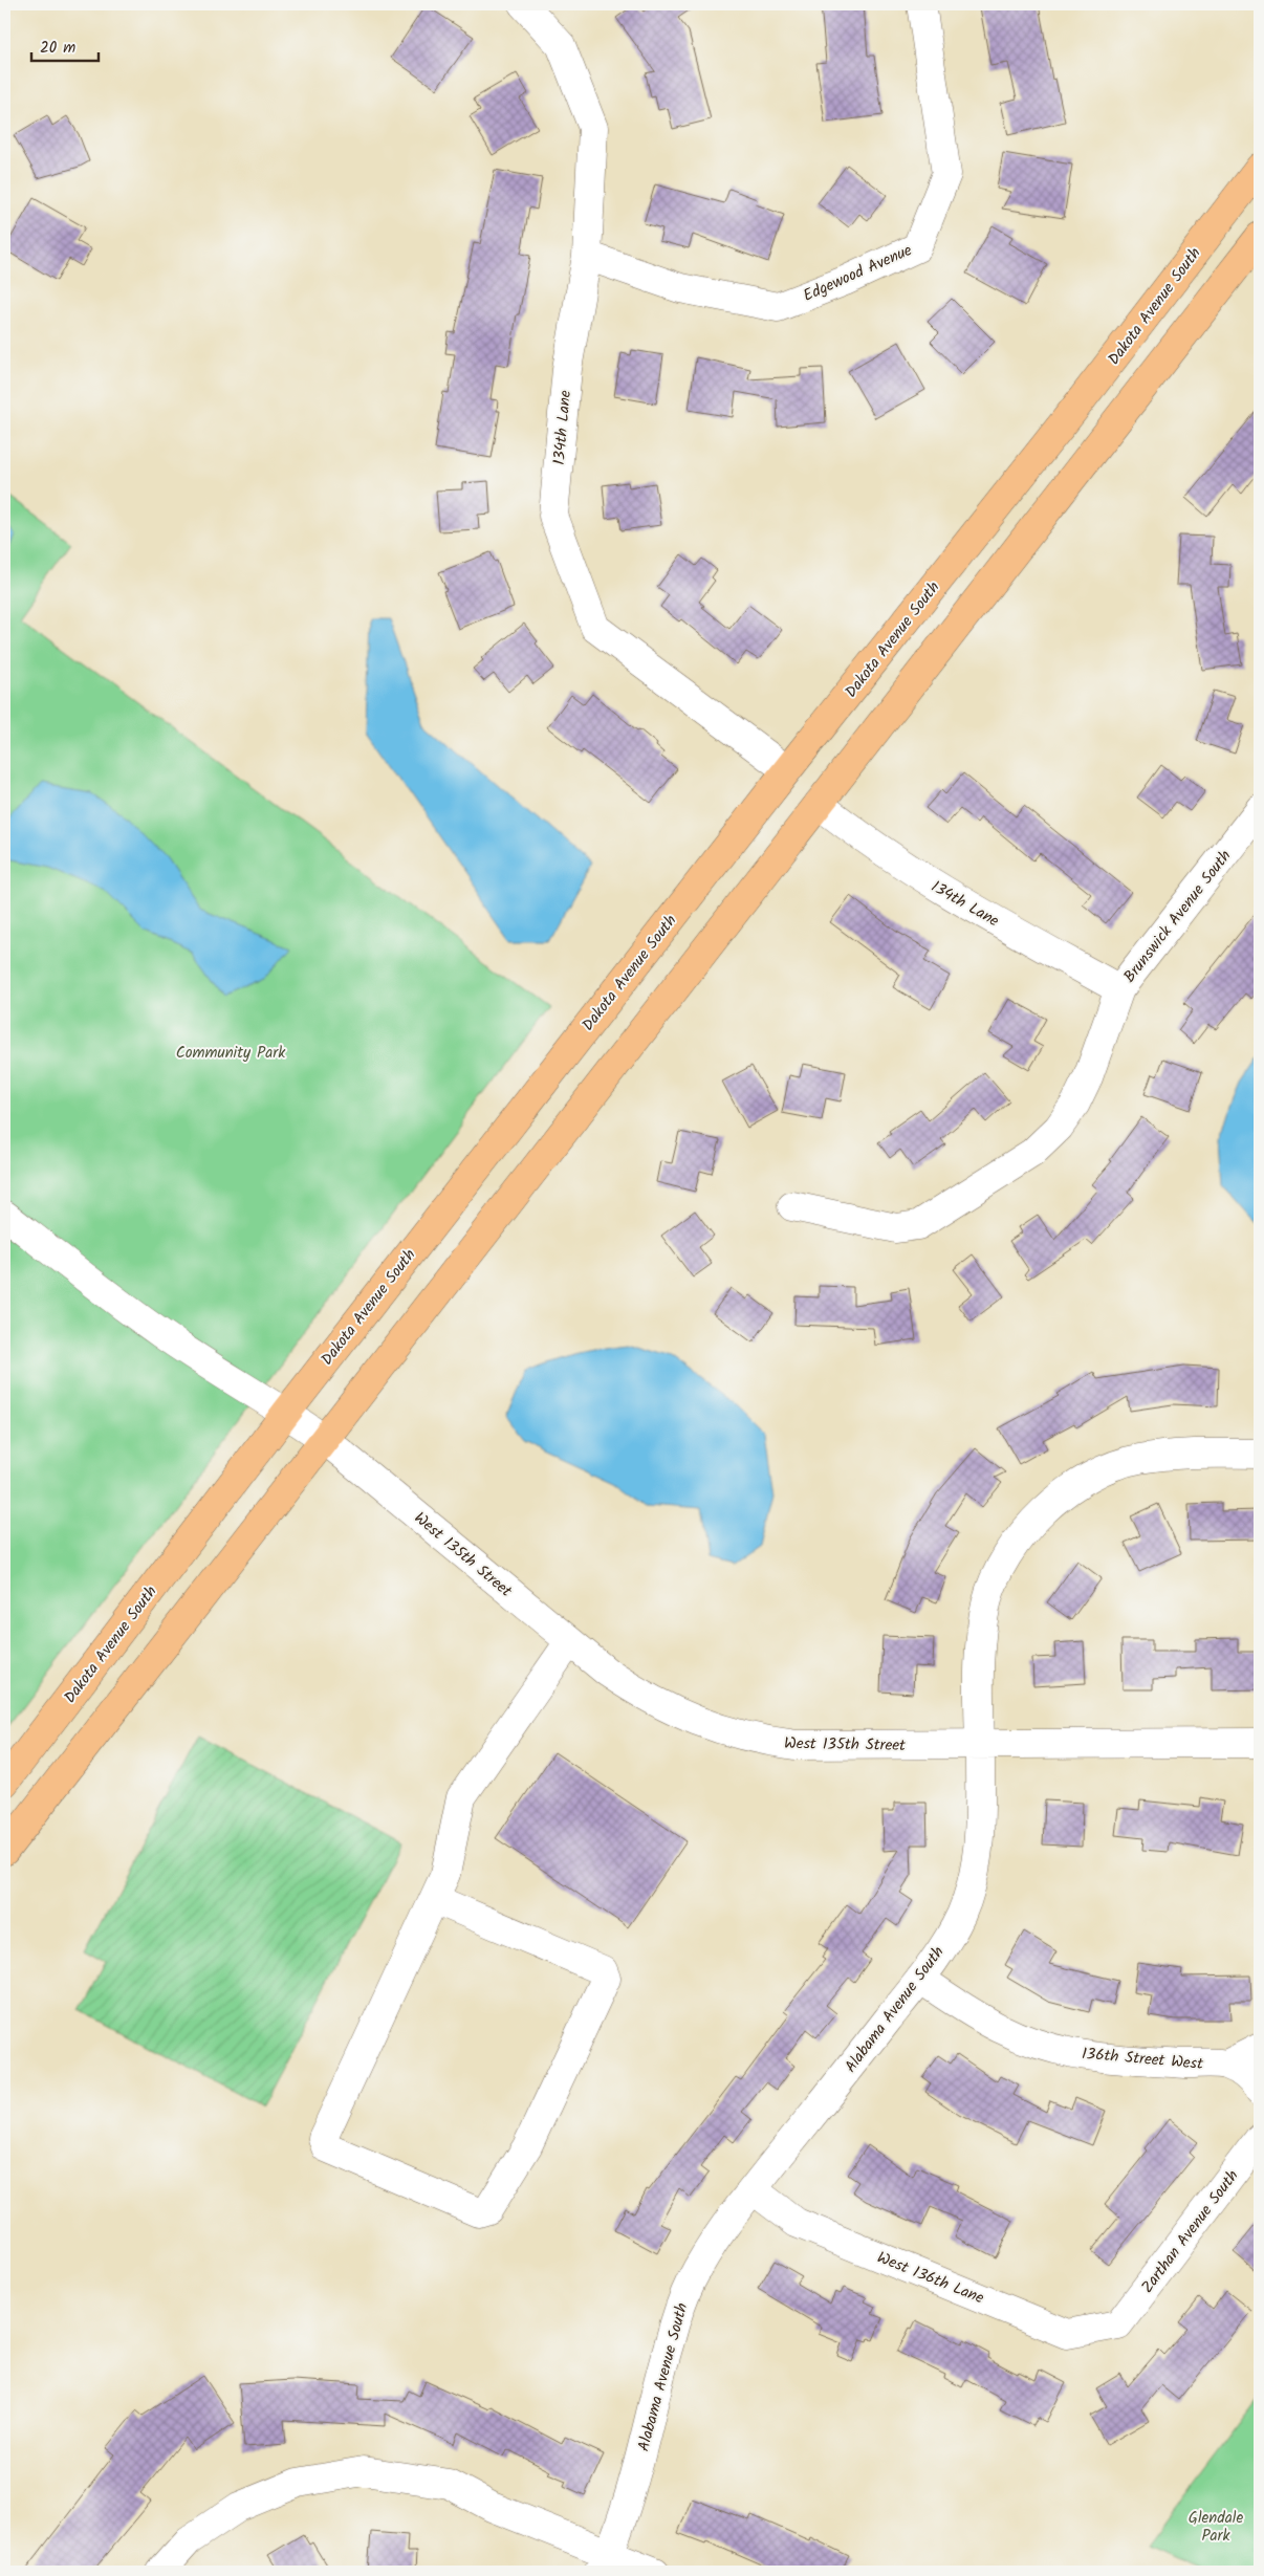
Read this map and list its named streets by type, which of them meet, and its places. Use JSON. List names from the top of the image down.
{
  "streets": {
    "main road": ["Dakota Avenue South"],
    "street": [
      "Edgewood Avenue",
      "134th Lane",
      "Brunswick Avenue South",
      "West 135th Street",
      "Alabama Avenue South",
      "136th Street West",
      "Zarthan Avenue South",
      "West 136th Lane"
    ]
  },
  "crossings": [
    ["Edgewood Avenue", "134th Lane"],
    ["Dakota Avenue South", "134th Lane"],
    ["Dakota Avenue South", "West 135th Street"],
    ["134th Lane", "Brunswick Avenue South"],
    ["West 135th Street", "Alabama Avenue South"],
    ["Alabama Avenue South", "136th Street West"],
    ["Alabama Avenue South", "West 136th Lane"],
    ["Zarthan Avenue South", "West 136th Lane"]
  ],
  "parks": ["Community Park", "Glendale Park"],
  "scale_bar": "20 m"
}
